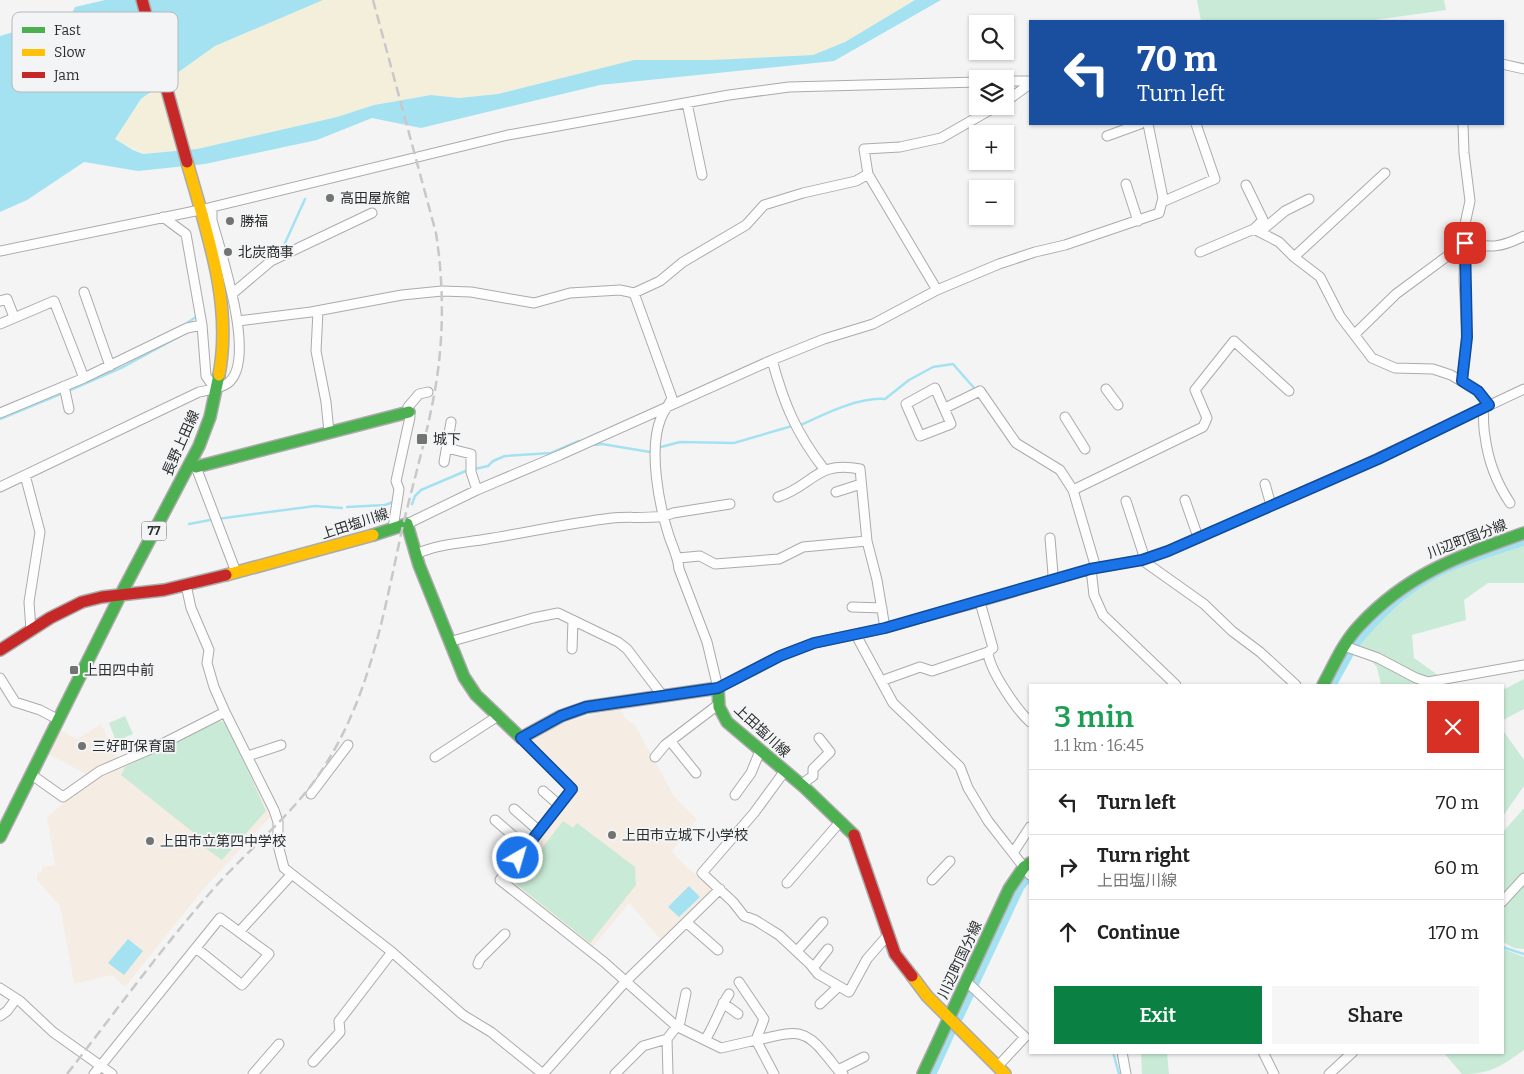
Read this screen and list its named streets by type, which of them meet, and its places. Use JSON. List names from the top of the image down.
{
  "streets": {
    "main road": [
      "長野上田線",
      "上田塩川線",
      "77",
      "川辺町国分線"
    ]
  },
  "crossings": [
    ["長野上田線", "上田塩川線"],
    ["上田塩川線", "川辺町国分線"]
  ],
  "places": {
    "other": [
      "高田屋旅館",
      "勝福",
      "北炭商事",
      "三好町保育園",
      "上田市立城下小学校",
      "上田市立第四中学校"
    ],
    "transit": ["城下", "上田四中前"]
  },
  "legend": ["Fast", "Slow", "Jam"],
  "page": {
    "map_buttons": ["+", "−"],
    "turn": ["70 m", "Turn left"],
    "heading": ["3 min", "1.1 km · 16:45"],
    "list": [
      {
        "name": "Turn left",
        "value": "70 m"
      },
      {
        "name": "Turn right",
        "note": "上田塩川線",
        "value": "60 m"
      },
      {
        "name": "Continue",
        "value": "170 m"
      }
    ],
    "buttons": ["Exit", "Share"]
  }
}
